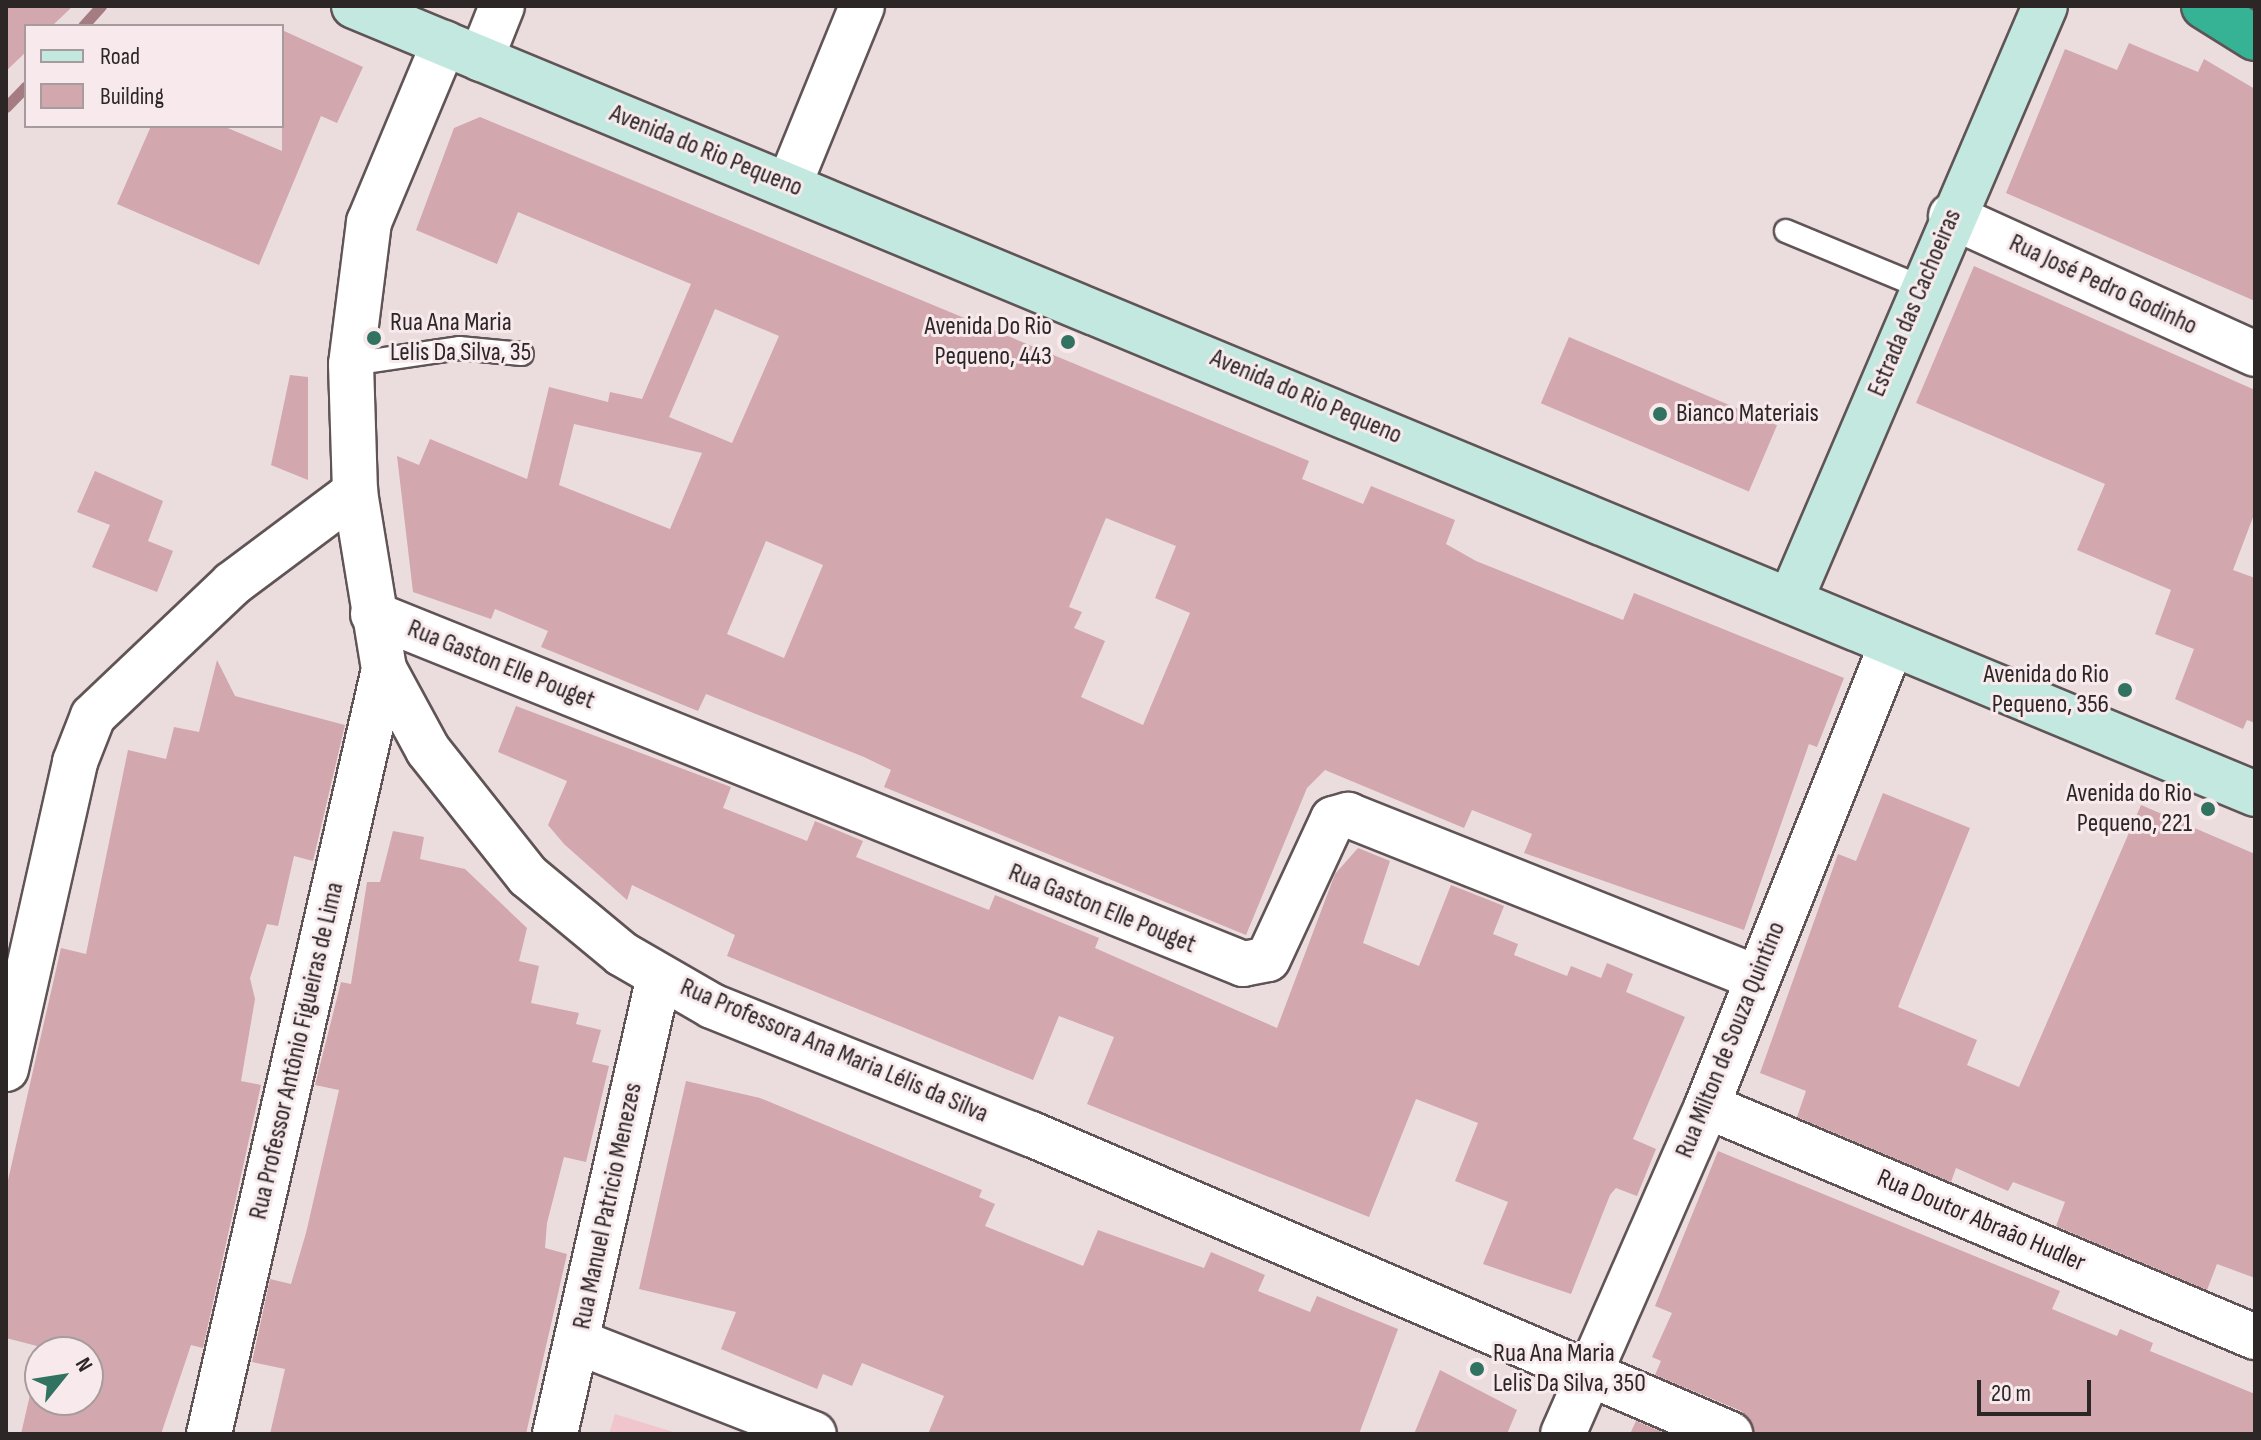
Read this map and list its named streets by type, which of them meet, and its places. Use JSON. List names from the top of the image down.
{
  "streets": {
    "main road": ["Avenida do Rio Pequeno", "Estrada das Cachoeiras"],
    "street": [
      "Rua José Pedro Godinho",
      "Rua Gaston Elle Pouget",
      "Rua Milton de Souza Quintino",
      "Rua Professor Antônio Figueiras de Lima",
      "Rua Professora Ana Maria Lélis da Silva",
      "Rua Manuel Patricio Menezes",
      "Rua Doutor Abraão Hudler"
    ]
  },
  "crossings": [
    ["Avenida do Rio Pequeno", "Estrada das Cachoeiras"],
    ["Avenida do Rio Pequeno", "Rua Milton de Souza Quintino"],
    ["Avenida do Rio Pequeno", "Rua Professora Ana Maria Lélis da Silva"],
    ["Rua José Pedro Godinho", "Estrada das Cachoeiras"],
    ["Rua Gaston Elle Pouget", "Rua Milton de Souza Quintino"],
    ["Rua Gaston Elle Pouget", "Rua Professora Ana Maria Lélis da Silva"],
    ["Rua Milton de Souza Quintino", "Rua Professora Ana Maria Lélis da Silva"],
    ["Rua Milton de Souza Quintino", "Rua Doutor Abraão Hudler"],
    ["Rua Professor Antônio Figueiras de Lima", "Rua Professora Ana Maria Lélis da Silva"],
    ["Rua Professora Ana Maria Lélis da Silva", "Rua Manuel Patricio Menezes"]
  ],
  "places": [
    "Rua Ana Maria Lelis Da Silva, 35",
    "Avenida Do Rio Pequeno, 443",
    "Bianco Materiais",
    "Avenida do Rio Pequeno, 356",
    "Avenida do Rio Pequeno, 221",
    "Rua Ana Maria Lelis Da Silva, 350"
  ],
  "legend": ["Road", "Building"],
  "scale_bar": "20 m",
  "north": "top right"
}
